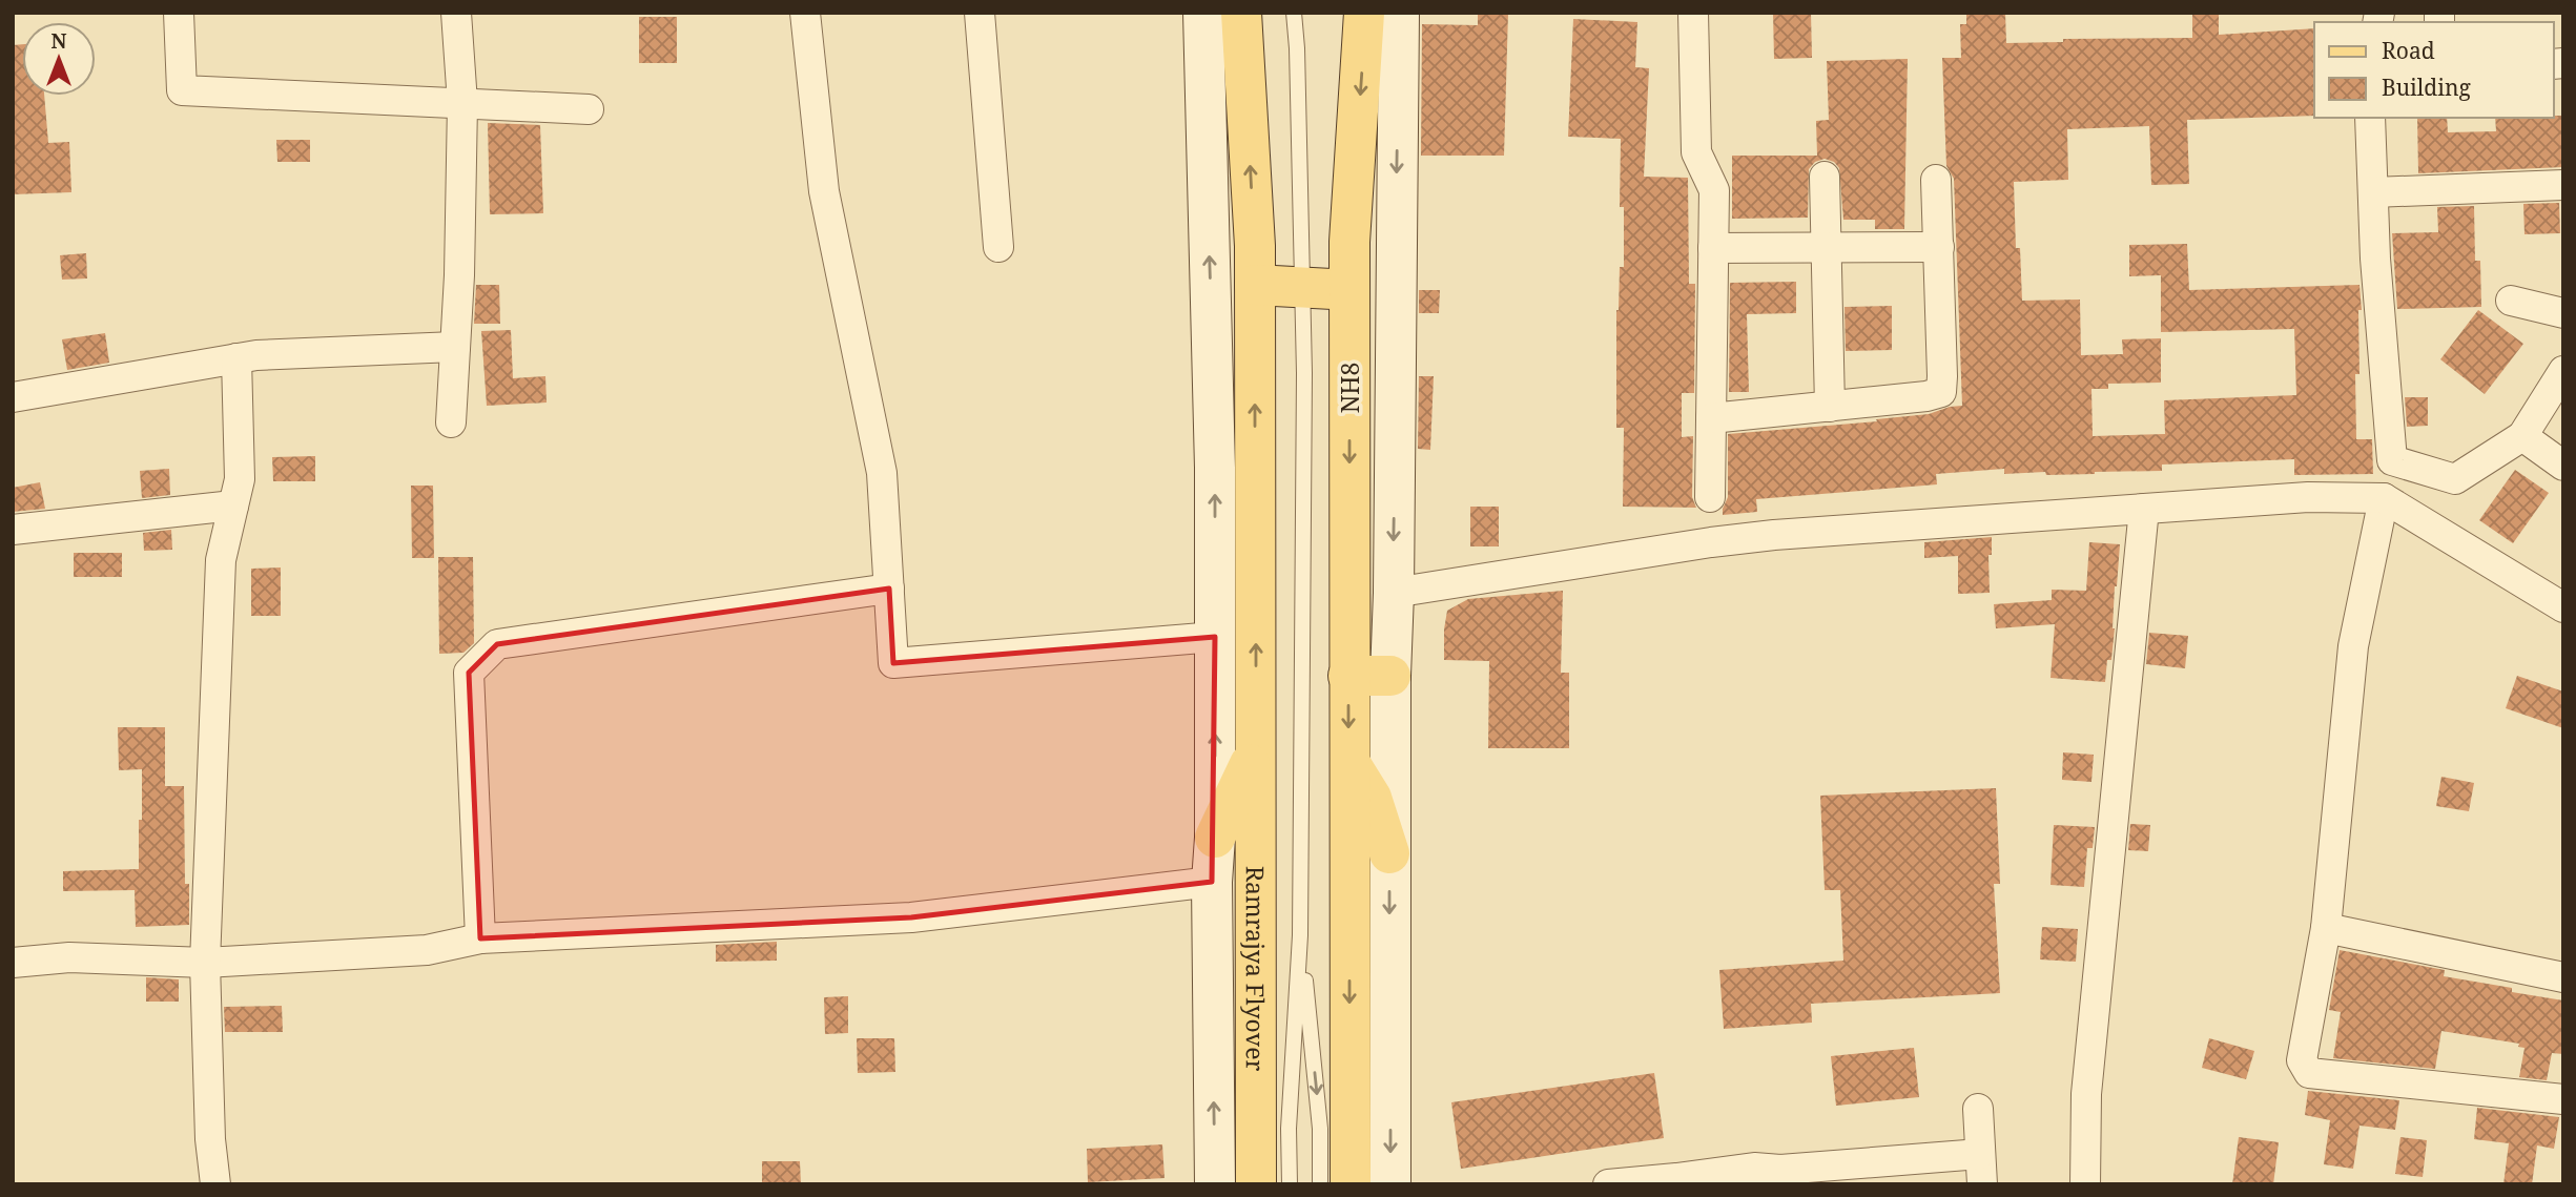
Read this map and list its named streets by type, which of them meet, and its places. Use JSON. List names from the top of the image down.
{
  "streets": {
    "main road": ["NH8", "Ramrajya Flyover"]
  },
  "one_way": ["NH8", "Ramrajya Flyover"],
  "legend": ["Road", "Building"],
  "north": "top"
}
